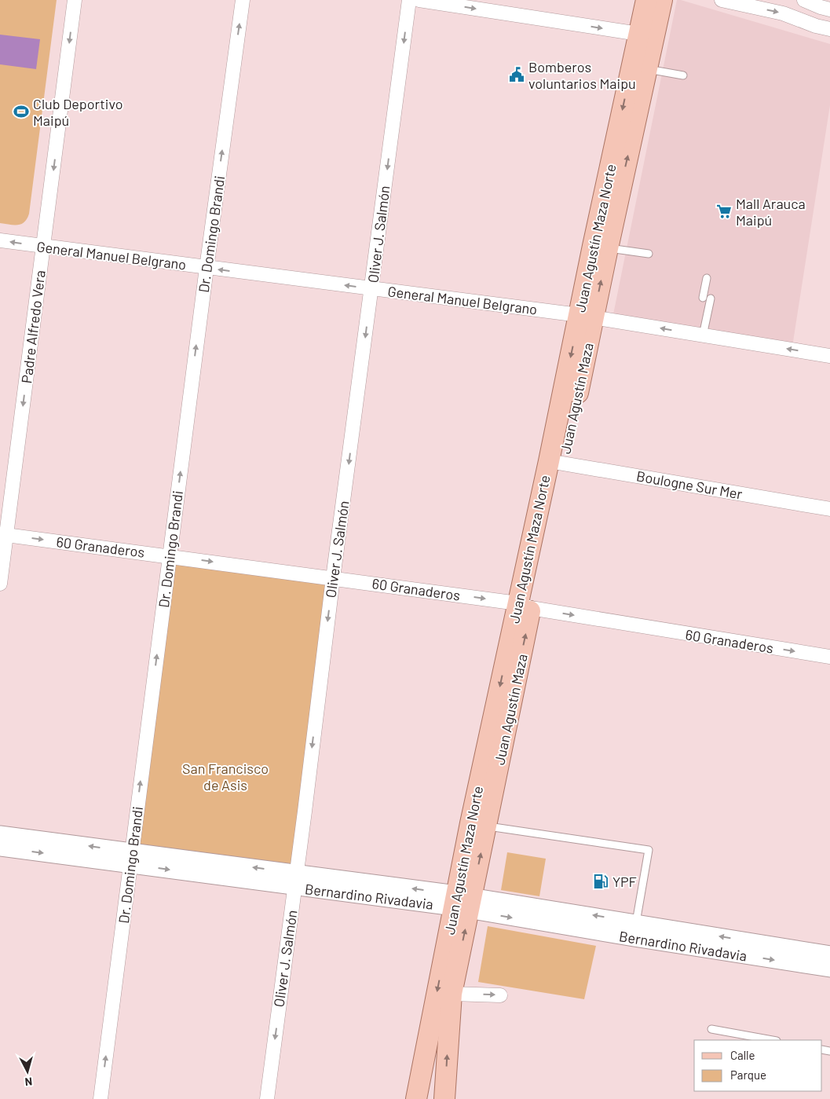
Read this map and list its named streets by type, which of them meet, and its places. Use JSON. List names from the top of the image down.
{
  "streets": {
    "main road": ["Juan Agustín Maza Norte", "Juan Agustín Maza"],
    "street": [
      "Dr. Domingo Brandi",
      "Oliver J. Salmón",
      "General Manuel Belgrano",
      "Padre Alfredo Vera",
      "Boulogne Sur Mer",
      "60 Granaderos",
      "Bernardino Rivadavia"
    ]
  },
  "crossings": [
    ["Dr. Domingo Brandi", "General Manuel Belgrano"],
    ["Dr. Domingo Brandi", "60 Granaderos"],
    ["Dr. Domingo Brandi", "Bernardino Rivadavia"],
    ["Oliver J. Salmón", "General Manuel Belgrano"],
    ["Oliver J. Salmón", "60 Granaderos"],
    ["Oliver J. Salmón", "Bernardino Rivadavia"],
    ["Juan Agustín Maza Norte", "General Manuel Belgrano"],
    ["Juan Agustín Maza Norte", "Juan Agustín Maza"],
    ["Juan Agustín Maza Norte", "Boulogne Sur Mer"],
    ["Juan Agustín Maza Norte", "60 Granaderos"],
    ["Juan Agustín Maza Norte", "Bernardino Rivadavia"],
    ["General Manuel Belgrano", "Padre Alfredo Vera"],
    ["Padre Alfredo Vera", "60 Granaderos"],
    ["Juan Agustín Maza", "60 Granaderos"],
    ["Juan Agustín Maza", "Bernardino Rivadavia"]
  ],
  "one_way": [
    "Dr. Domingo Brandi",
    "Oliver J. Salmón",
    "General Manuel Belgrano",
    "Padre Alfredo Vera",
    "Juan Agustín Maza",
    "60 Granaderos"
  ],
  "parks": ["San Francisco de Asis"],
  "places": {
    "public building": ["Bomberos voluntarios Maipu"],
    "sports": ["Club Deportivo Maipú"],
    "supermarket": ["Mall Arauca Maipú"],
    "fuel station": ["YPF"]
  },
  "legend": ["Calle", "Parque"],
  "north": "bottom"
}
